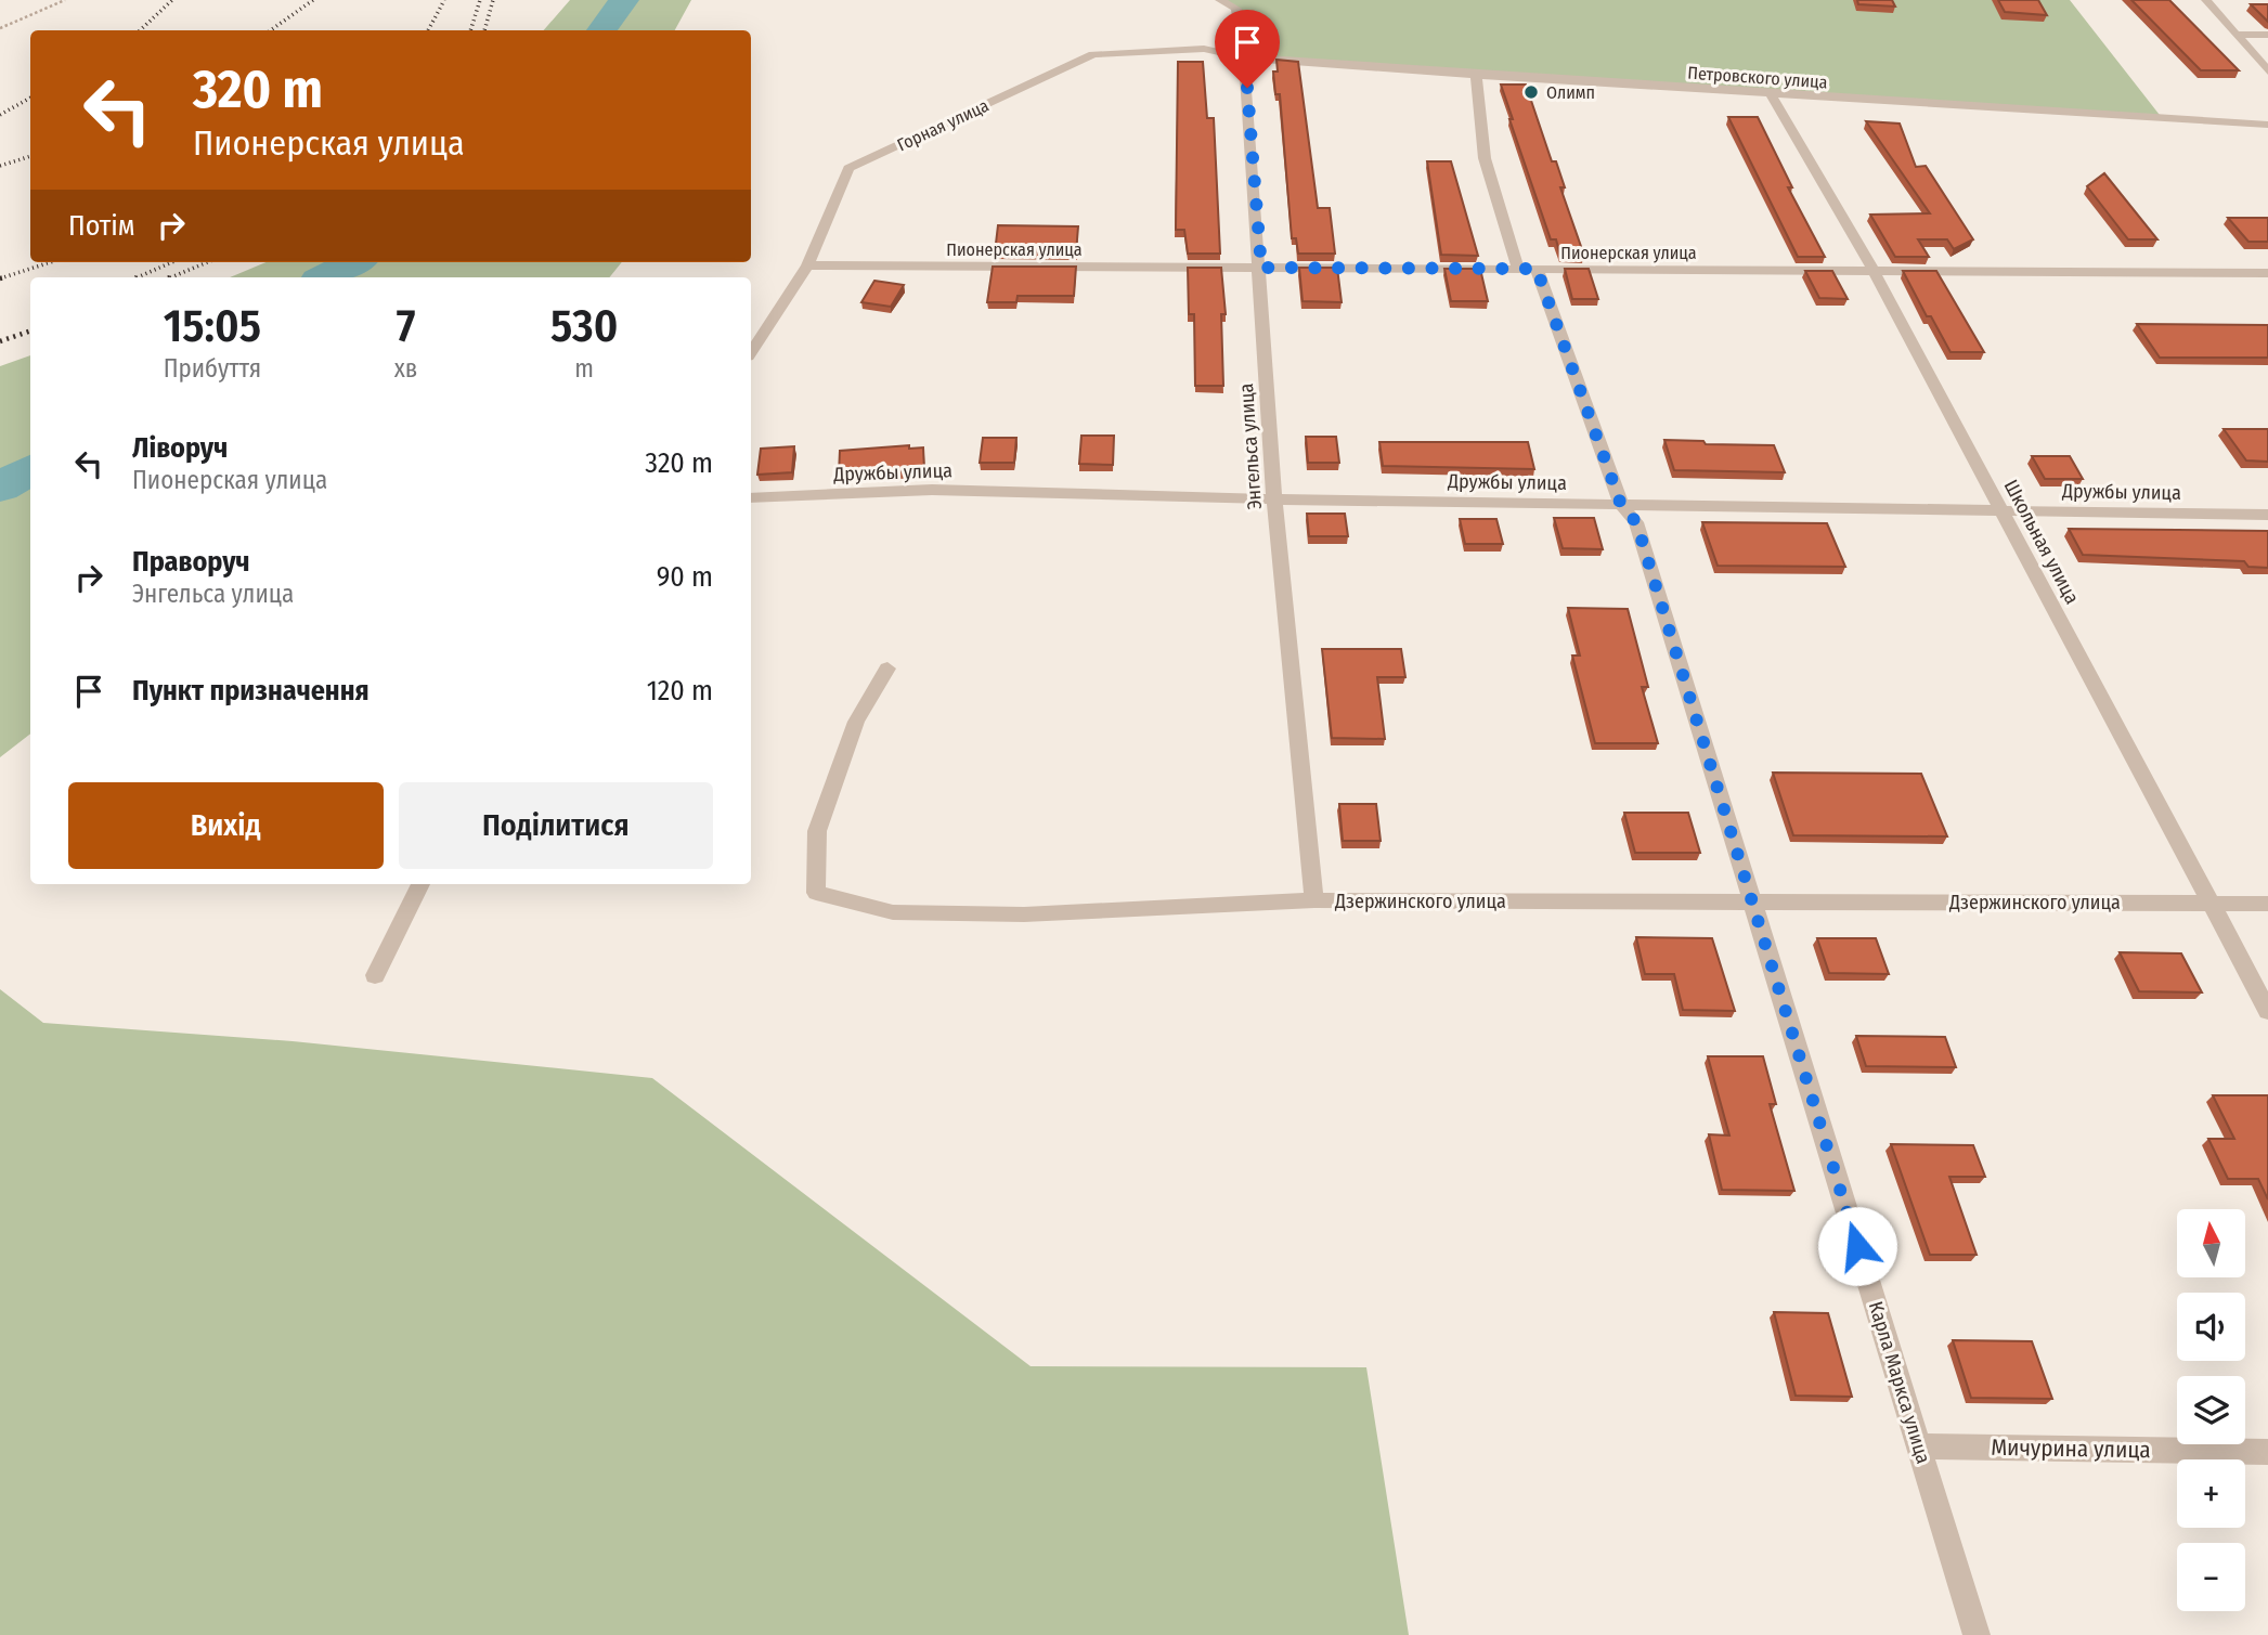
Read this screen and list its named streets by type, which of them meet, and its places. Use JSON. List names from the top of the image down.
{
  "streets": {
    "street": [
      "Петровского улица",
      "Горная улица",
      "Пионерская улица",
      "Энгельса улица",
      "Дружбы улица",
      "Школьная улица",
      "Дзержинского улица",
      "Карла Маркса улица",
      "Мичурина улица"
    ]
  },
  "crossings": [
    ["Петровского улица", "Горная улица"],
    ["Петровского улица", "Энгельса улица"],
    ["Петровского улица", "Школьная улица"],
    ["Петровского улица", "Карла Маркса улица"],
    ["Горная улица", "Пионерская улица"],
    ["Горная улица", "Энгельса улица"],
    ["Пионерская улица", "Энгельса улица"],
    ["Пионерская улица", "Школьная улица"],
    ["Пионерская улица", "Карла Маркса улица"],
    ["Энгельса улица", "Дружбы улица"],
    ["Энгельса улица", "Дзержинского улица"],
    ["Дружбы улица", "Школьная улица"],
    ["Дружбы улица", "Карла Маркса улица"],
    ["Школьная улица", "Дзержинского улица"],
    ["Дзержинского улица", "Карла Маркса улица"],
    ["Карла Маркса улица", "Мичурина улица"]
  ],
  "places": ["Олимп"],
  "north": "top",
  "page": {
    "turn": ["320 m", "Пионерская улица"],
    "then": "Потім",
    "eta": [
      "15:05",
      "Прибуття",
      "7",
      "хв",
      "530",
      "m"
    ],
    "list": [
      {
        "name": "Ліворуч",
        "note": "Пионерская улица",
        "value": "320 m"
      },
      {
        "name": "Праворуч",
        "note": "Энгельса улица",
        "value": "90 m"
      },
      {
        "name": "Пункт призначення",
        "value": "120 m"
      }
    ],
    "buttons": ["Вихід", "Поділитися"],
    "map_buttons": ["+", "−"]
  }
}
